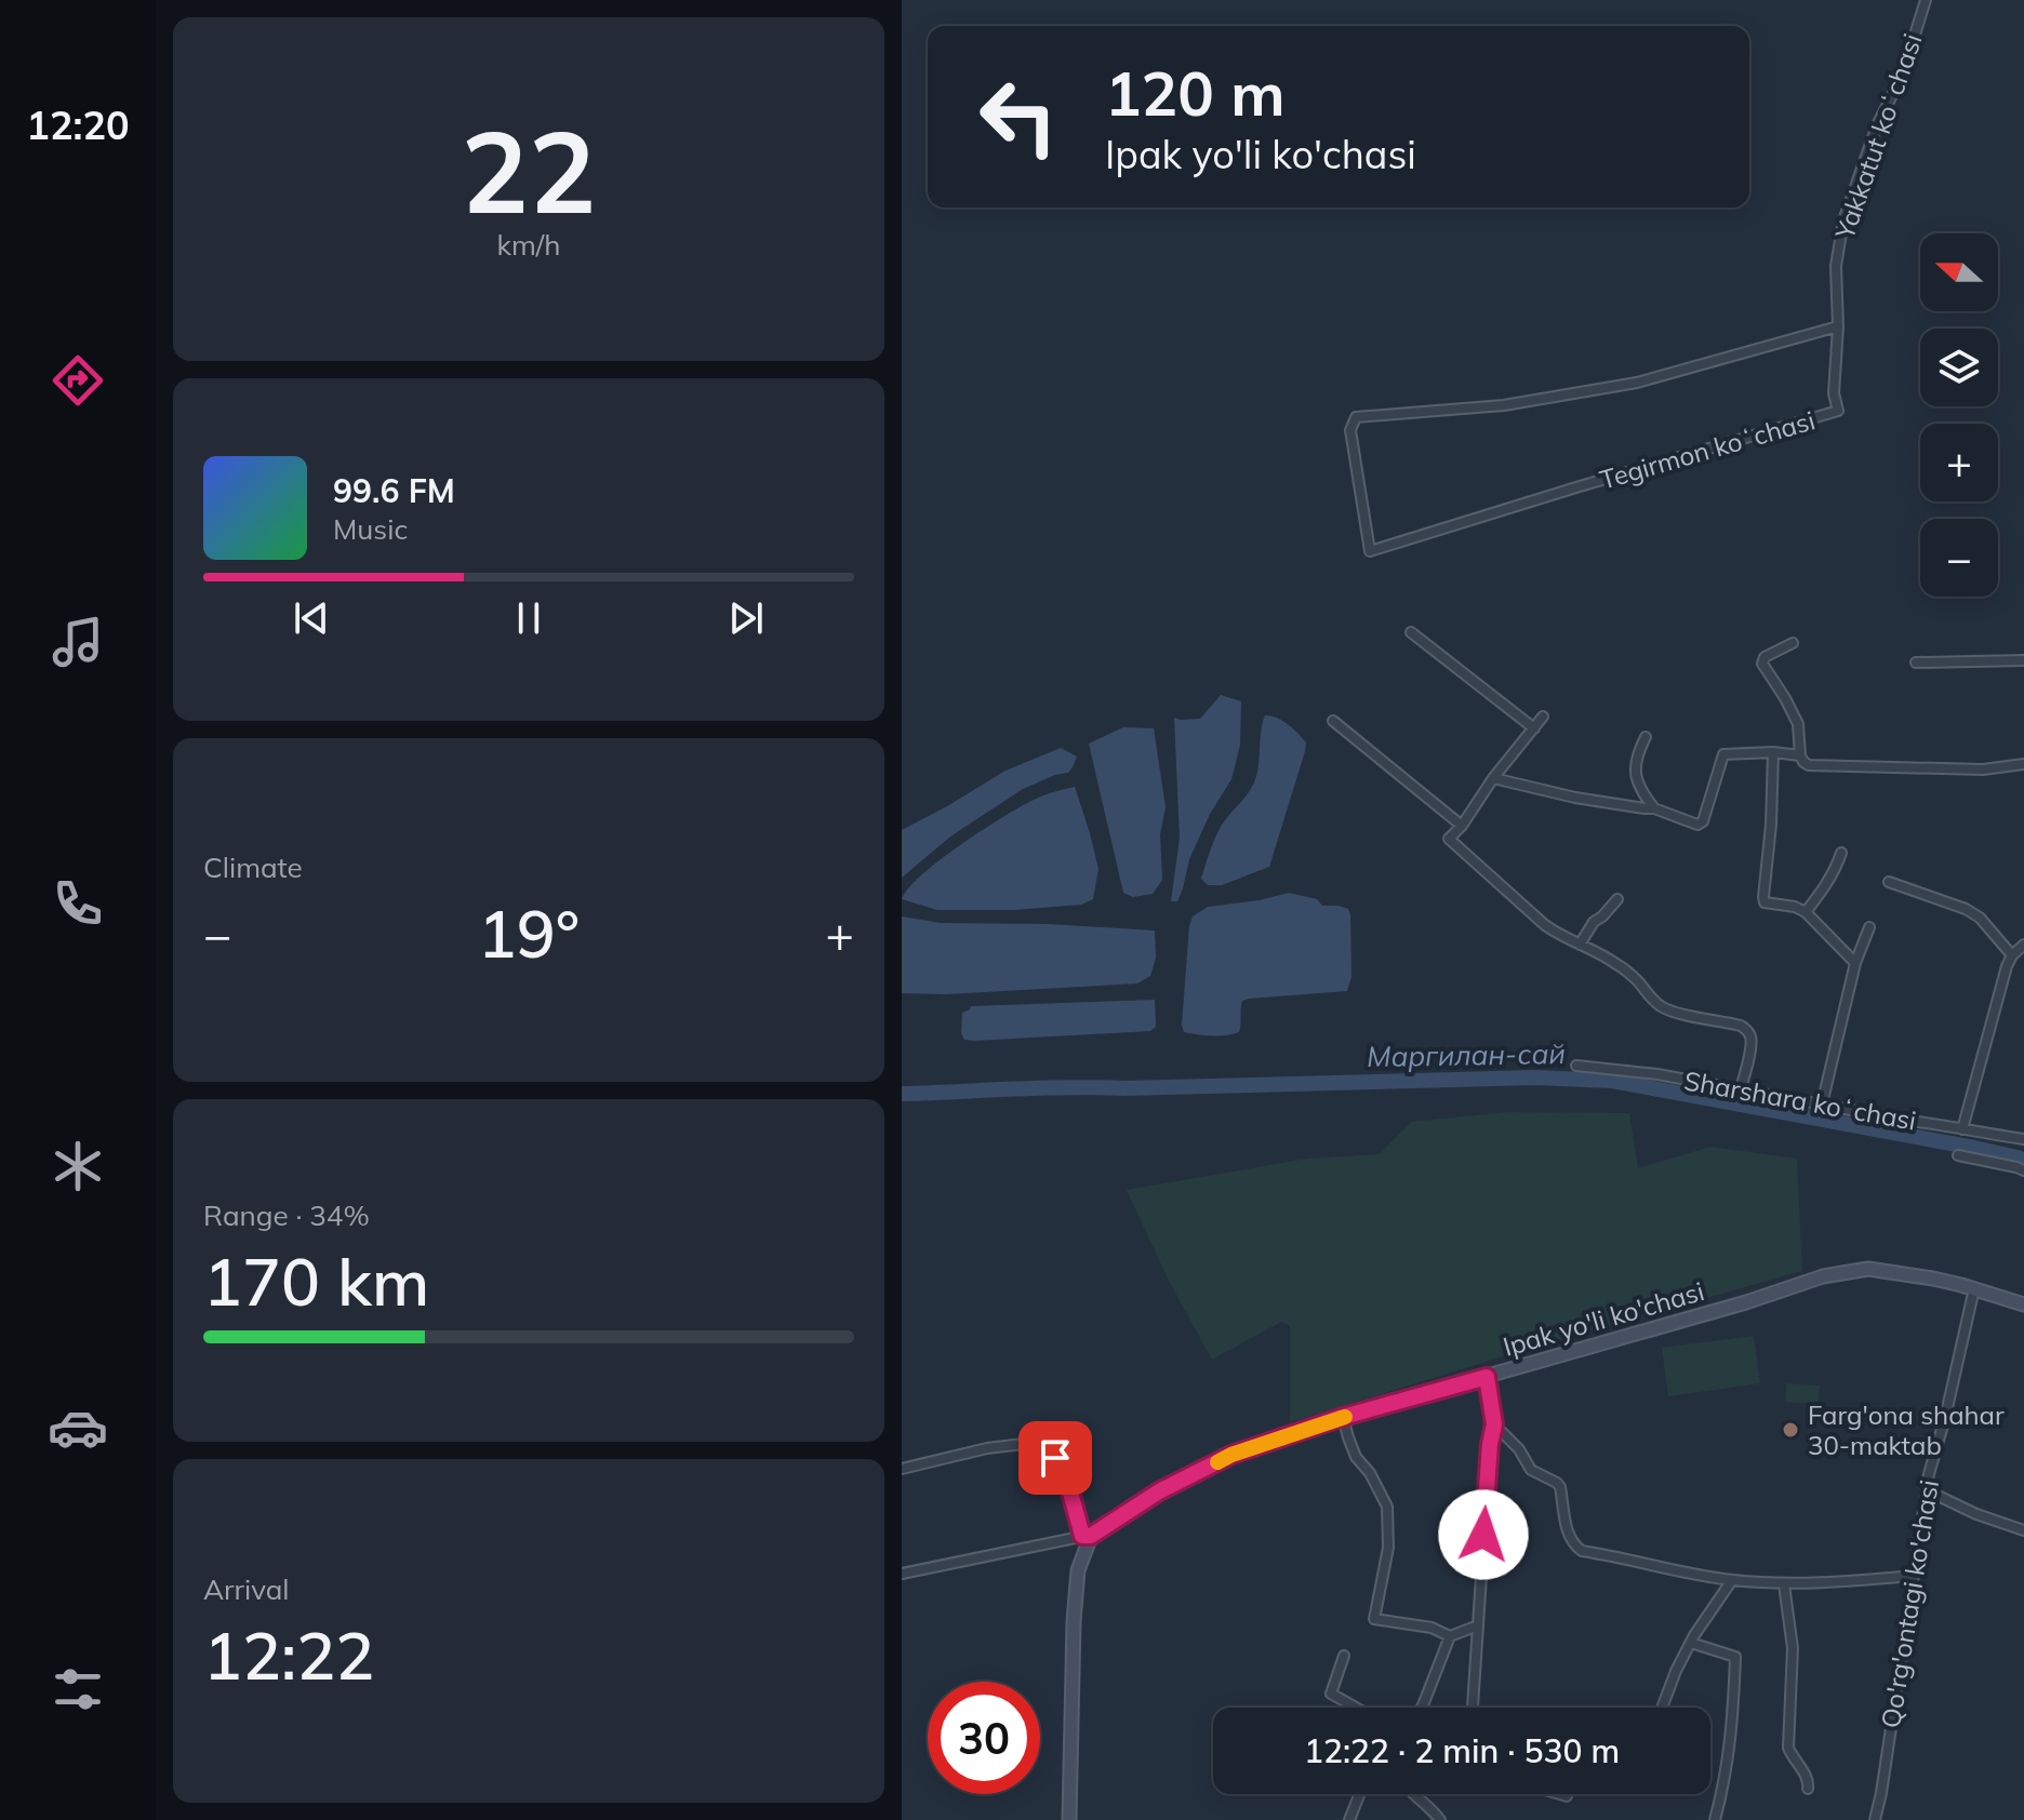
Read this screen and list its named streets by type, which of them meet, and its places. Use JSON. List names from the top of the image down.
{
  "streets": {
    "main road": ["Ipak yo'li ko'chasi"],
    "street": [
      "Yakkatut koʻchasi",
      "Tegirmon koʻchasi",
      "Sharshara koʻchasi",
      "Qo'rg'ontagi ko'chasi"
    ]
  },
  "crossings": [
    ["Yakkatut koʻchasi", "Tegirmon koʻchasi"],
    ["Ipak yo'li ko'chasi", "Qo'rg'ontagi ko'chasi"]
  ],
  "water": ["Маргилан-сай"],
  "places": ["Farg'ona shahar 30-maktab"],
  "north": "left",
  "page": {
    "tabs": "12:20",
    "tile": [
      ["22", "km/h"],
      "Climate",
      ["Range · 34%", "170 km"],
      ["Arrival", "12:22"]
    ],
    "turn": ["120 m", "Ipak yo'li ko'chasi"],
    "map_buttons": ["+", "−"],
    "song": ["99.6 FM", "Music"],
    "heat": ["−", "19°", "+"],
    "limit": "30",
    "trip": "12:22 · 2 min · 530 m"
  }
}
